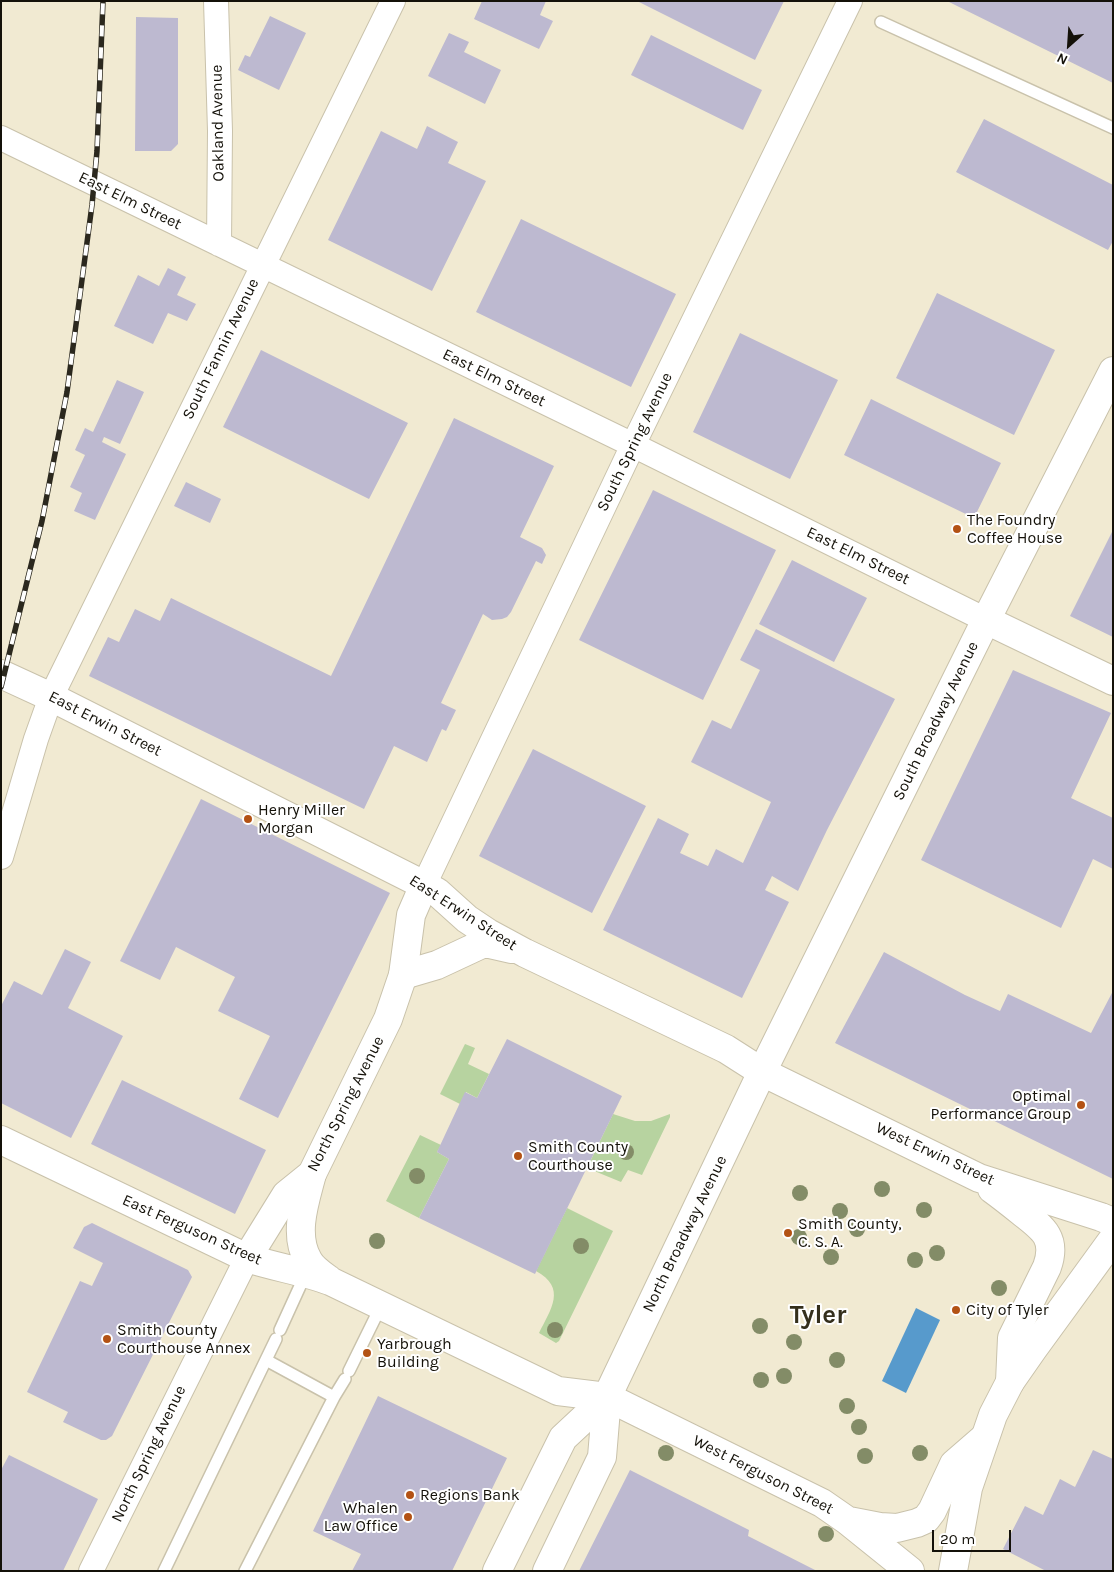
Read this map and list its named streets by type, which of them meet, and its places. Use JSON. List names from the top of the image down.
{
  "streets": {
    "main road": [
      "South Broadway Avenue",
      "East Erwin Street",
      "North Spring Avenue",
      "West Erwin Street",
      "East Ferguson Street",
      "North Broadway Avenue",
      "West Ferguson Street"
    ],
    "street": [
      "Oakland Avenue",
      "East Elm Street",
      "South Fannin Avenue",
      "South Spring Avenue"
    ]
  },
  "crossings": [
    ["Oakland Avenue", "East Elm Street"],
    ["East Elm Street", "South Fannin Avenue"],
    ["East Elm Street", "South Spring Avenue"],
    ["East Elm Street", "South Broadway Avenue"],
    ["South Fannin Avenue", "East Erwin Street"],
    ["South Spring Avenue", "East Erwin Street"],
    ["South Spring Avenue", "North Spring Avenue"],
    ["South Broadway Avenue", "East Erwin Street"],
    ["South Broadway Avenue", "West Erwin Street"],
    ["South Broadway Avenue", "North Broadway Avenue"],
    ["East Erwin Street", "North Spring Avenue"],
    ["East Erwin Street", "West Erwin Street"],
    ["East Erwin Street", "North Broadway Avenue"],
    ["North Spring Avenue", "East Ferguson Street"],
    ["West Erwin Street", "North Broadway Avenue"],
    ["East Ferguson Street", "North Broadway Avenue"],
    ["East Ferguson Street", "West Ferguson Street"],
    ["North Broadway Avenue", "West Ferguson Street"]
  ],
  "districts": ["Tyler"],
  "places": [
    "The Foundry Coffee House",
    "Henry Miller Morgan",
    "Optimal Performance Group",
    "Smith County Courthouse",
    "Smith County, C. S. A.",
    "City of Tyler",
    "Smith County Courthouse Annex",
    "Yarbrough Building",
    "Regions Bank",
    "Whalen Law Office"
  ],
  "scale_bar": "20 m",
  "north": "bottom left"
}
